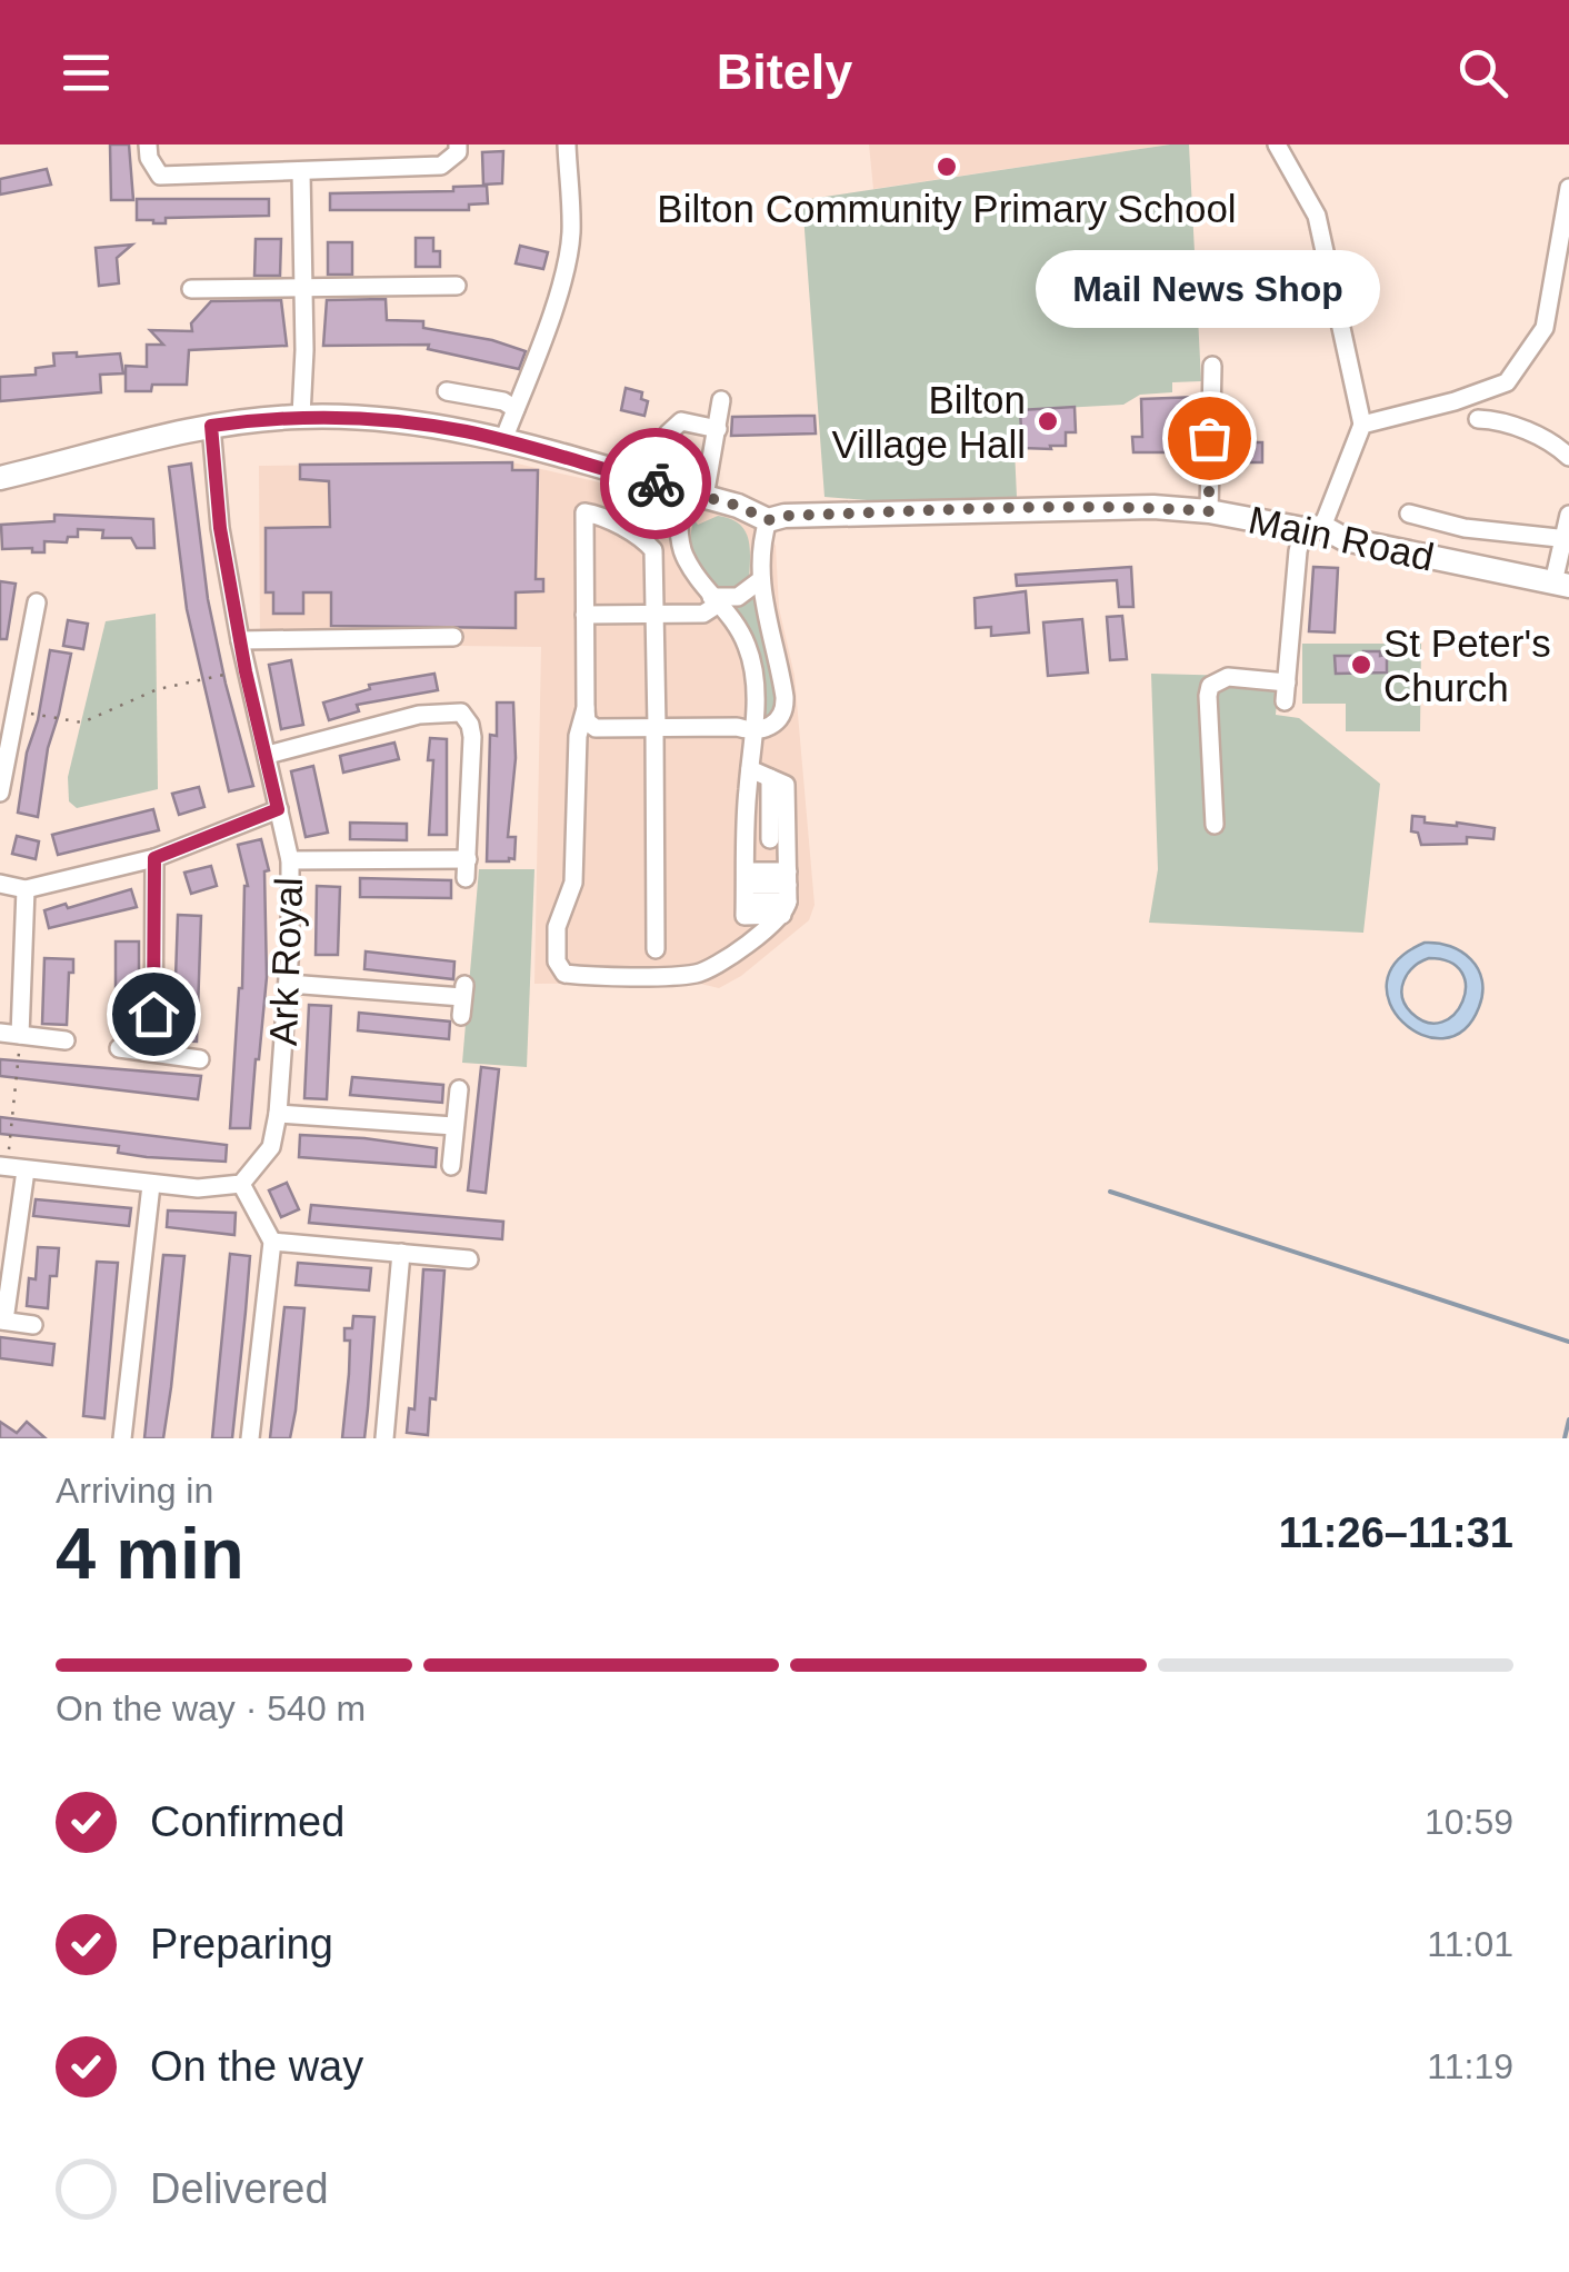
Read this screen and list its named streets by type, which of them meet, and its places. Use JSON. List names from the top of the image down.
{
  "streets": {
    "main road": ["Main Road"],
    "street": ["Ark Royal"]
  },
  "crossings": [
    ["Main Road", "Ark Royal"]
  ],
  "places": [
    "Bilton Community Primary School",
    "Bilton Village Hall",
    "Mail News Shop",
    "St Peter's Church"
  ],
  "page": {
    "header": "Bitely",
    "bubble": "Mail News Shop",
    "heading": ["4 min", "Arriving in", "11:26–11:31"],
    "bar": "On the way · 540 m",
    "list": [
      ["Confirmed", "10:59"],
      ["Preparing", "11:01"],
      ["On the way", "11:19"],
      "Delivered"
    ]
  }
}
